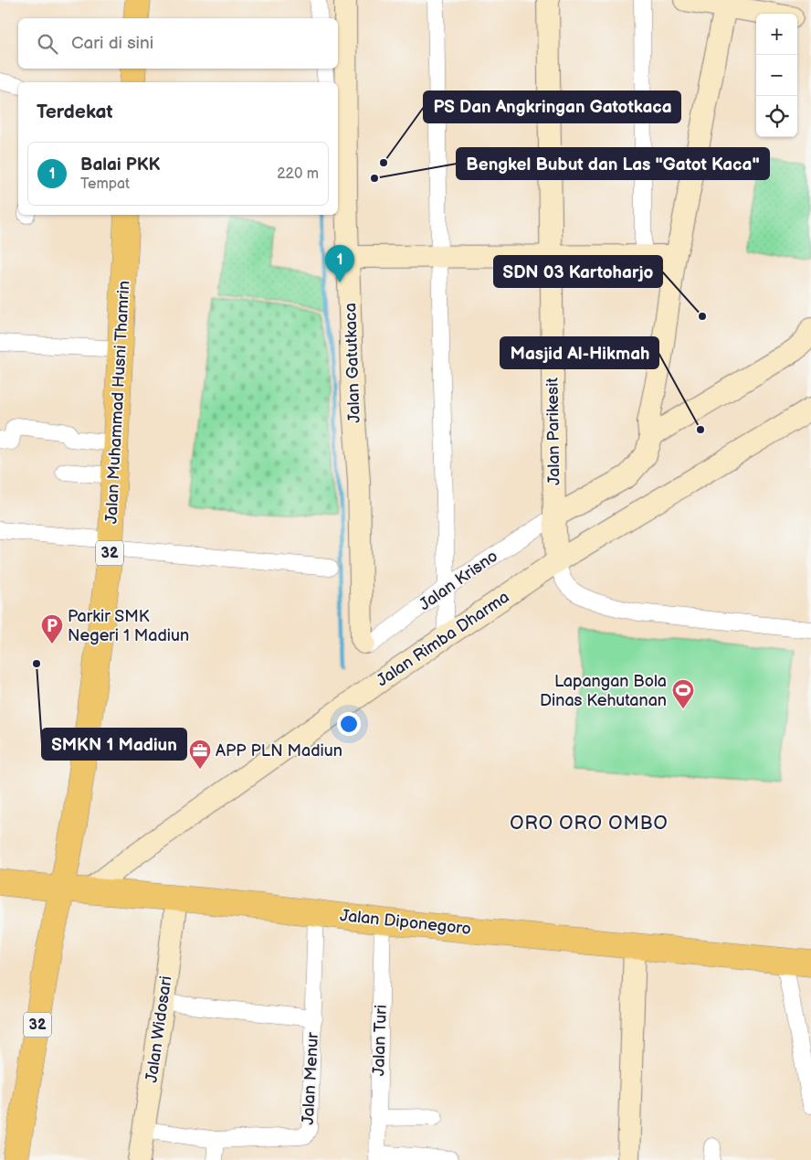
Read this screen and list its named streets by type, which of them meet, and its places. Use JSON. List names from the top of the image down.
{
  "streets": {
    "main road": ["Jalan Muhammad Husni Thamrin", "32", "Jalan Diponegoro"],
    "street": [
      "Jalan Gatutkaca",
      "Jalan Parikesit",
      "Jalan Krisno",
      "Jalan Rimba Dharma",
      "Jalan Widosari",
      "Jalan Turi",
      "Jalan Menur"
    ]
  },
  "crossings": [
    ["Jalan Gatutkaca", "Jalan Krisno"],
    ["Jalan Muhammad Husni Thamrin", "32"],
    ["Jalan Muhammad Husni Thamrin", "Jalan Diponegoro"],
    ["Jalan Parikesit", "Jalan Krisno"],
    ["Jalan Parikesit", "Jalan Rimba Dharma"],
    ["32", "Jalan Diponegoro"],
    ["Jalan Rimba Dharma", "Jalan Diponegoro"],
    ["Jalan Diponegoro", "Jalan Widosari"],
    ["Jalan Diponegoro", "Jalan Turi"],
    ["Jalan Diponegoro", "Jalan Menur"],
    ["Jalan Widosari", "Jalan Menur"]
  ],
  "districts": ["ORO ORO OMBO"],
  "places": {
    "other": [
      "PS Dan Angkringan Gatotkaca",
      "Bengkel Bubut dan Las \"Gatot Kaca\"",
      "SDN 03 Kartoharjo",
      "Masjid Al-Hikmah",
      "SMKN 1 Madiun"
    ],
    "parking": ["Parkir SMK Negeri 1 Madiun"],
    "sports": ["Lapangan Bola Dinas Kehutanan"],
    "office": ["APP PLN Madiun"]
  },
  "page": {
    "map_buttons": ["+", "−"],
    "search": "Cari di sini",
    "heading": "Terdekat",
    "list": [
      {
        "mark": "1",
        "name": "Balai PKK",
        "note": "Tempat",
        "value": "220 m"
      }
    ],
    "pins": "1"
  }
}
